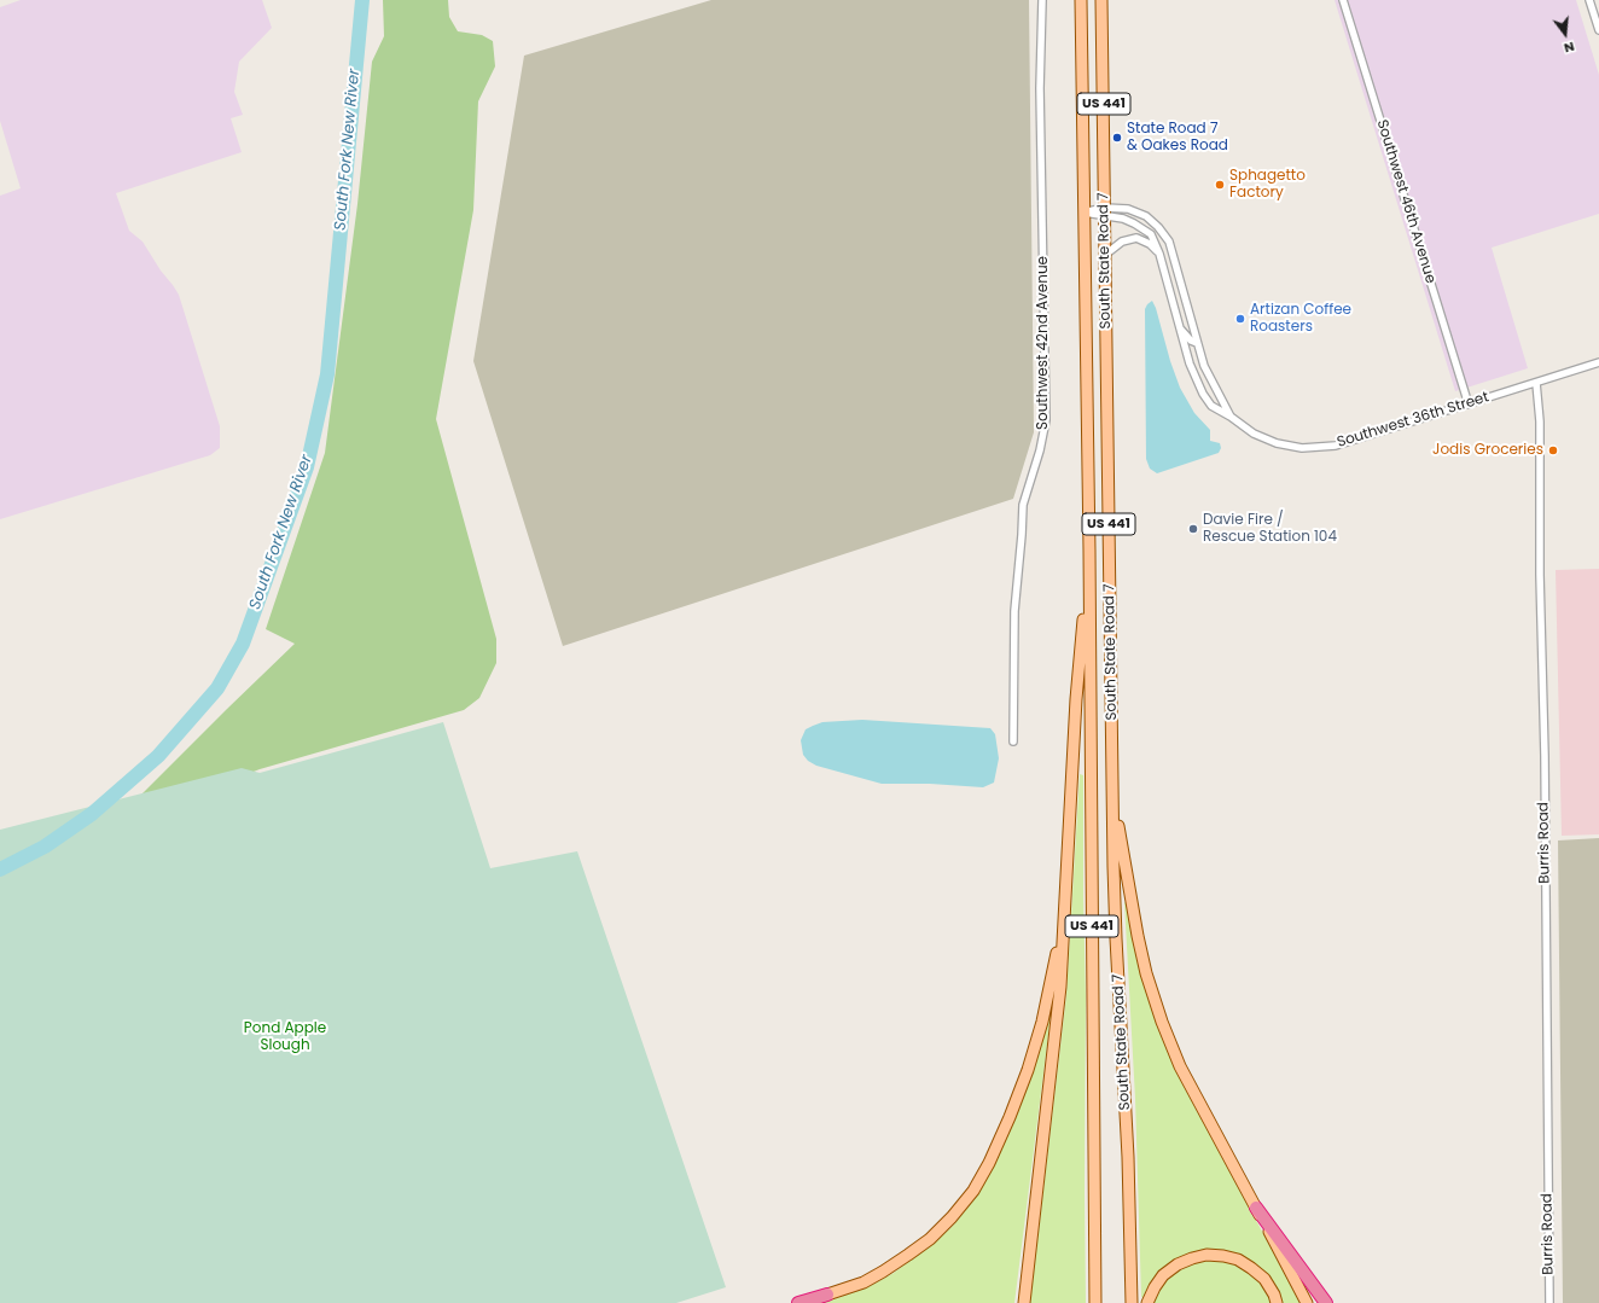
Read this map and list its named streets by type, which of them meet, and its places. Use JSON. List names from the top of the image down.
{
  "streets": {
    "main road": ["US 441", "South State Road 7"],
    "street": [
      "Southwest 46th Avenue",
      "Southwest 42nd Avenue",
      "Southwest 36th Street",
      "Burris Road"
    ]
  },
  "crossings": [
    ["Southwest 46th Avenue", "Southwest 36th Street"],
    ["South State Road 7", "Southwest 36th Street"],
    ["Southwest 36th Street", "Burris Road"]
  ],
  "water": ["South Fork New River"],
  "parks": ["Pond Apple Slough"],
  "places": [
    "State Road 7 & Oakes Road",
    "Sphagetto Factory",
    "Artizan Coffee Roasters",
    "Jodis Groceries",
    "Davie Fire / Rescue Station 104"
  ],
  "north": "bottom"
}
